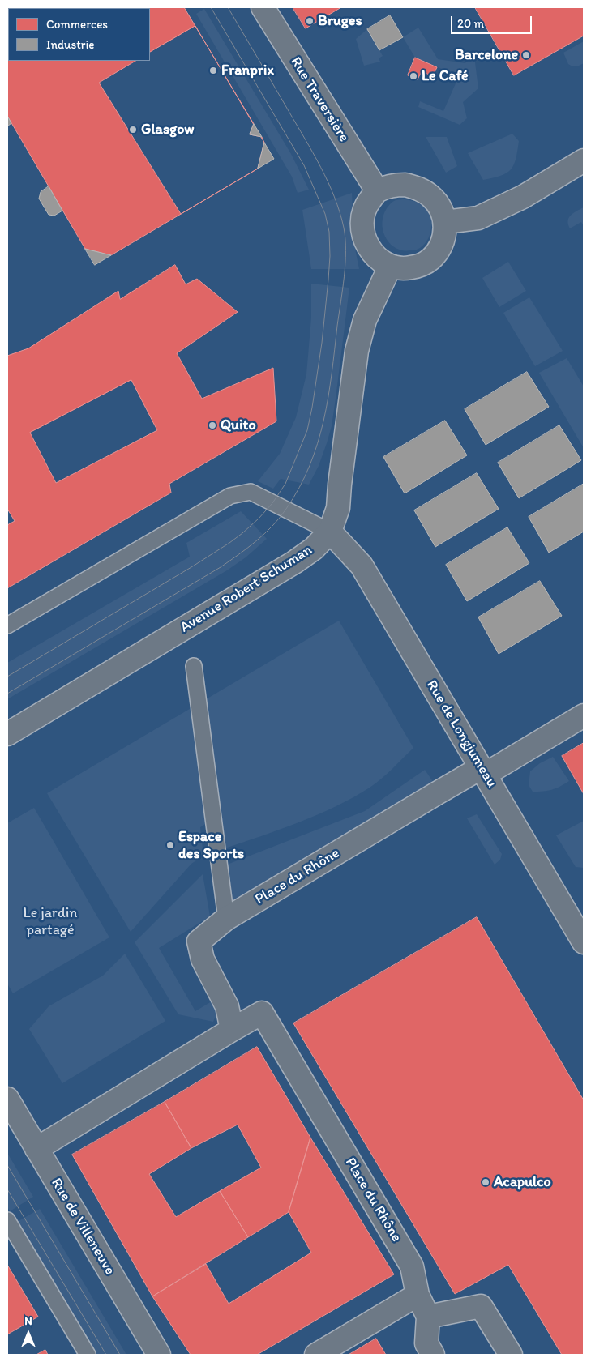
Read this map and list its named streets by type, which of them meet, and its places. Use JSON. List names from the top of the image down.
{
  "streets": {
    "street": [
      "Rue Traversière",
      "Avenue Robert Schuman",
      "Rue de Longjumeau",
      "Place du Rhône",
      "Rue de Villeneuve"
    ]
  },
  "crossings": [
    ["Rue Traversière", "Avenue Robert Schuman"],
    ["Avenue Robert Schuman", "Rue de Longjumeau"],
    ["Rue de Longjumeau", "Place du Rhône"],
    ["Place du Rhône", "Rue de Villeneuve"]
  ],
  "parks": ["Le jardin partagé"],
  "places": [
    "Bruges",
    "Barcelone",
    "Franprix",
    "Le Café",
    "Glasgow",
    "Quito",
    "Espace des Sports",
    "Acapulco"
  ],
  "legend": ["Commerces", "Industrie"],
  "scale_bar": "20 m",
  "north": "top"
}
